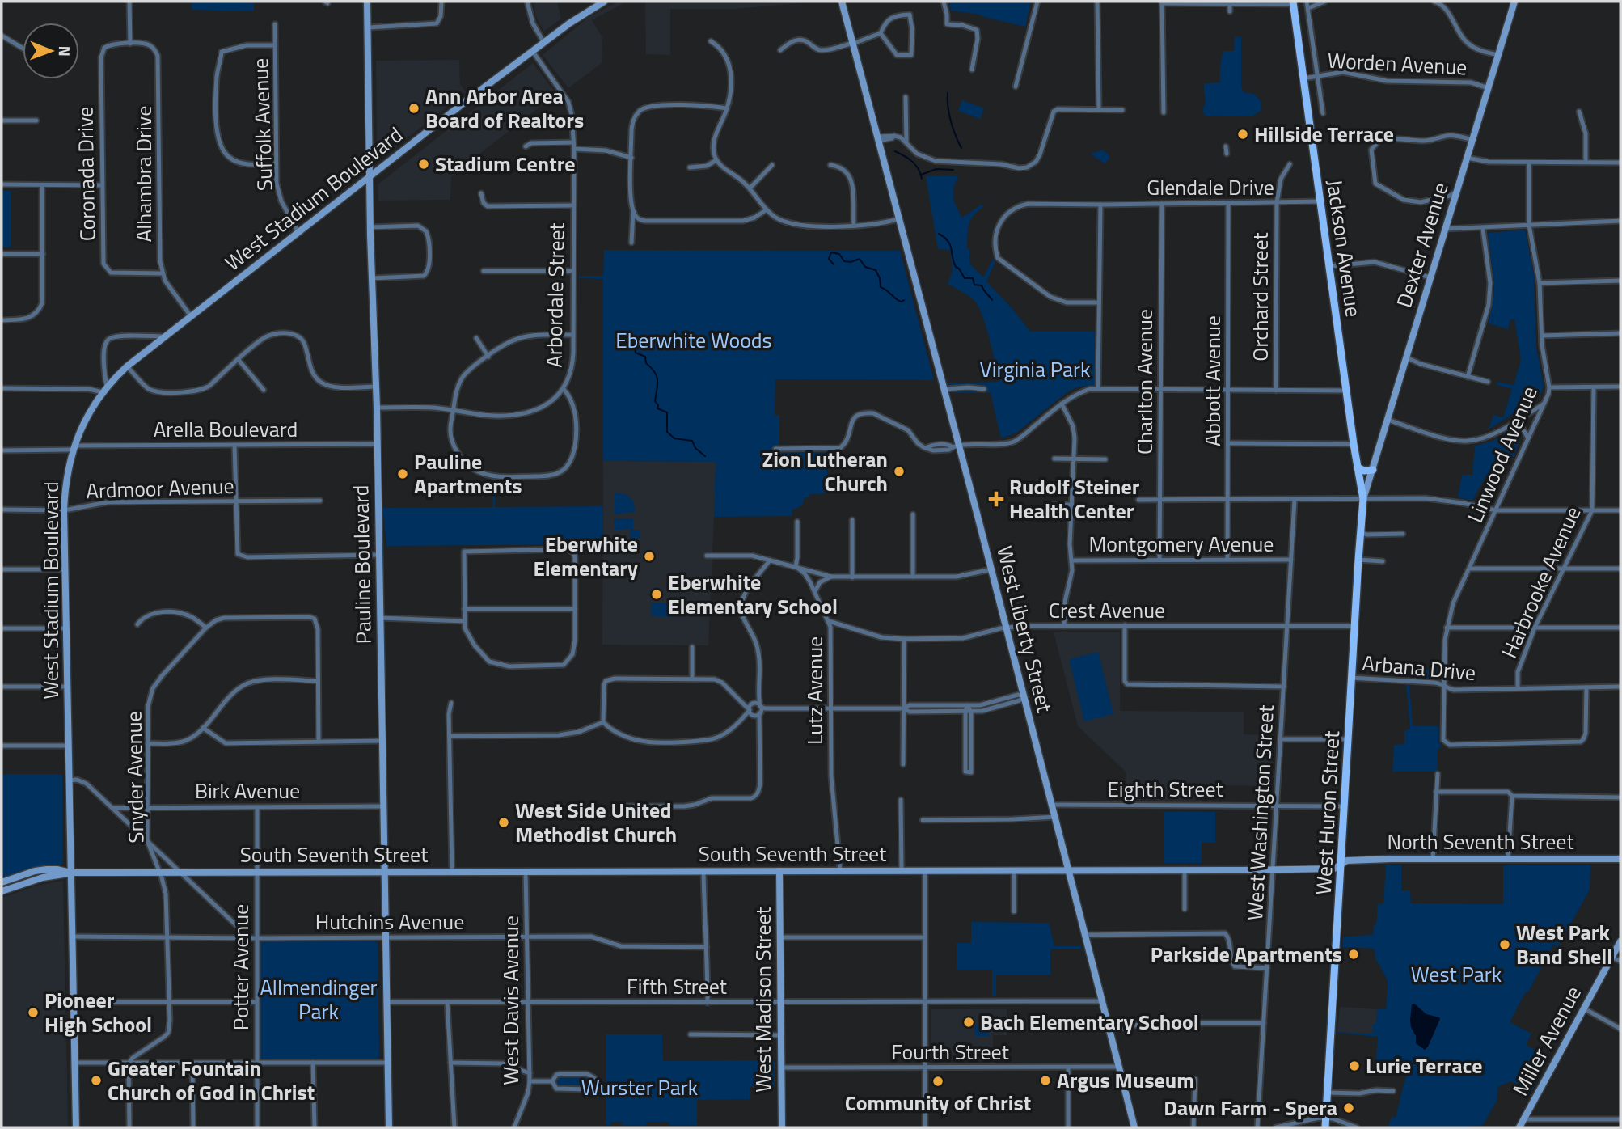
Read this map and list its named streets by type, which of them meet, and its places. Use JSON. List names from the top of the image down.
{
  "streets": {
    "main road": [
      "West Stadium Boulevard",
      "Dexter Avenue",
      "Jackson Avenue",
      "Pauline Boulevard",
      "West Liberty Street",
      "West Huron Street",
      "North Seventh Street",
      "South Seventh Street",
      "West Madison Street",
      "Miller Avenue"
    ],
    "street": [
      "Worden Avenue",
      "Suffolk Avenue",
      "Coronada Drive",
      "Alhambra Drive",
      "Glendale Drive",
      "Arbordale Street",
      "Orchard Street",
      "Abbott Avenue",
      "Charlton Avenue",
      "Arella Boulevard",
      "Linwood Avenue",
      "Ardmoor Avenue",
      "Montgomery Avenue",
      "Harbrooke Avenue",
      "Crest Avenue",
      "Arbana Drive",
      "Lutz Avenue",
      "Snyder Avenue",
      "Eighth Street",
      "Birk Avenue",
      "West Washington Street",
      "Hutchins Avenue",
      "Potter Avenue",
      "Fifth Street",
      "West Davis Avenue",
      "Fourth Street"
    ]
  },
  "crossings": [
    ["Worden Avenue", "Dexter Avenue"],
    ["Worden Avenue", "Jackson Avenue"],
    ["Suffolk Avenue", "West Stadium Boulevard"],
    ["Coronada Drive", "Alhambra Drive"],
    ["Alhambra Drive", "West Stadium Boulevard"],
    ["Glendale Drive", "Jackson Avenue"],
    ["Glendale Drive", "Orchard Street"],
    ["Glendale Drive", "Abbott Avenue"],
    ["Glendale Drive", "Charlton Avenue"],
    ["West Stadium Boulevard", "Arbordale Street"],
    ["West Stadium Boulevard", "Arella Boulevard"],
    ["West Stadium Boulevard", "Ardmoor Avenue"],
    ["West Stadium Boulevard", "Pauline Boulevard"],
    ["West Stadium Boulevard", "South Seventh Street"],
    ["West Stadium Boulevard", "Hutchins Avenue"],
    ["Dexter Avenue", "Jackson Avenue"],
    ["Dexter Avenue", "West Huron Street"],
    ["Jackson Avenue", "West Huron Street"],
    ["Arbordale Street", "Pauline Boulevard"],
    ["Abbott Avenue", "Montgomery Avenue"],
    ["Charlton Avenue", "Montgomery Avenue"],
    ["Arella Boulevard", "Pauline Boulevard"],
    ["Linwood Avenue", "Arbana Drive"],
    ["Montgomery Avenue", "West Washington Street"],
    ["Pauline Boulevard", "Birk Avenue"],
    ["Pauline Boulevard", "South Seventh Street"],
    ["Pauline Boulevard", "Hutchins Avenue"],
    ["Pauline Boulevard", "Fifth Street"],
    ["Harbrooke Avenue", "Arbana Drive"],
    ["Crest Avenue", "West Liberty Street"],
    ["Crest Avenue", "Lutz Avenue"],
    ["Crest Avenue", "West Washington Street"],
    ["Crest Avenue", "West Huron Street"],
    ["West Liberty Street", "Eighth Street"],
    ["West Liberty Street", "South Seventh Street"],
    ["West Liberty Street", "Fifth Street"],
    ["West Liberty Street", "Fourth Street"],
    ["Arbana Drive", "West Huron Street"],
    ["Lutz Avenue", "South Seventh Street"],
    ["Snyder Avenue", "Birk Avenue"],
    ["Snyder Avenue", "South Seventh Street"],
    ["Snyder Avenue", "Hutchins Avenue"],
    ["Eighth Street", "West Washington Street"],
    ["Eighth Street", "West Huron Street"],
    ["Birk Avenue", "Potter Avenue"],
    ["West Washington Street", "South Seventh Street"],
    ["West Huron Street", "North Seventh Street"],
    ["West Huron Street", "South Seventh Street"],
    ["North Seventh Street", "South Seventh Street"],
    ["South Seventh Street", "Potter Avenue"],
    ["South Seventh Street", "West Madison Street"],
    ["South Seventh Street", "West Davis Avenue"],
    ["Hutchins Avenue", "Potter Avenue"],
    ["Hutchins Avenue", "West Davis Avenue"],
    ["Fifth Street", "West Madison Street"],
    ["Fifth Street", "West Davis Avenue"],
    ["West Madison Street", "Fourth Street"]
  ],
  "parks": [
    "Eberwhite Woods",
    "Virginia Park",
    "West Park",
    "Allmendinger Park",
    "Wurster Park"
  ],
  "places": {
    "other": [
      "Ann Arbor Area Board of Realtors",
      "Hillside Terrace",
      "Stadium Centre",
      "Zion Lutheran Church",
      "Pauline Apartments",
      "Eberwhite Elementary",
      "Eberwhite Elementary School",
      "West Side United Methodist Church",
      "West Park Band Shell",
      "Parkside Apartments",
      "Pioneer High School",
      "Bach Elementary School",
      "Lurie Terrace",
      "Greater Fountain Church of God in Christ",
      "Argus Museum",
      "Community of Christ",
      "Dawn Farm - Spera"
    ],
    "health": ["Rudolf Steiner Health Center"]
  },
  "north": "right"
}
